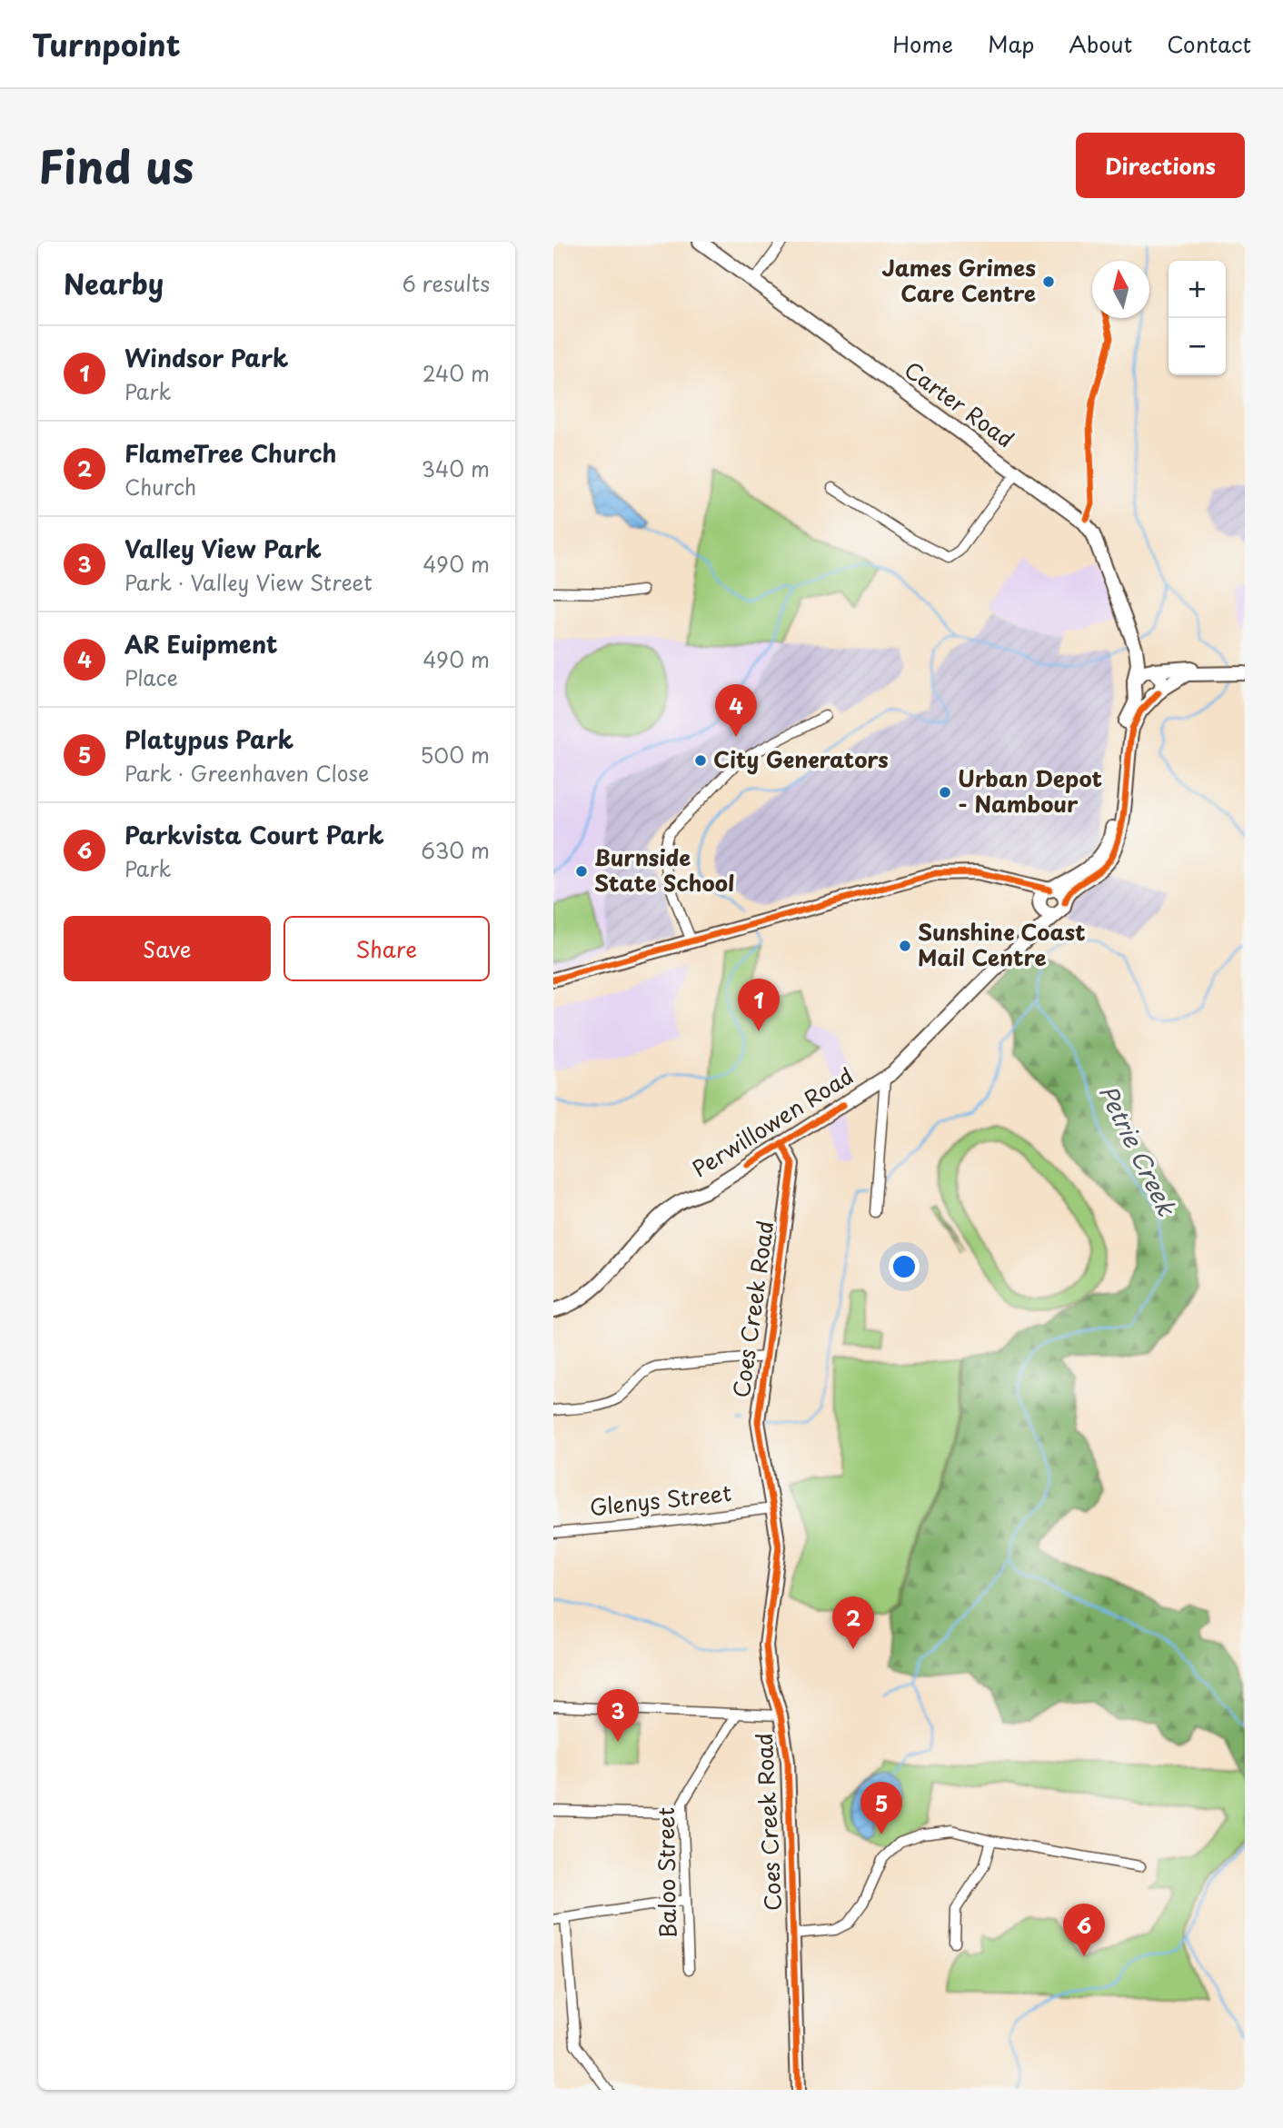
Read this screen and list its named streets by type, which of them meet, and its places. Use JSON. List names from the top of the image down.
{
  "streets": {
    "street": [
      "Carter Road",
      "Perwillowen Road",
      "Coes Creek Road",
      "Glenys Street",
      "Baloo Street"
    ]
  },
  "crossings": [
    ["Carter Road", "Perwillowen Road"],
    ["Perwillowen Road", "Coes Creek Road"],
    ["Coes Creek Road", "Glenys Street"]
  ],
  "water": ["Petrie Creek"],
  "places": [
    "James Grimes Care Centre",
    "City Generators",
    "Urban Depot - Nambour",
    "Burnside State School",
    "Sunshine Coast Mail Centre"
  ],
  "north": "top",
  "page": {
    "header": "Turnpoint",
    "nav": [
      "Home",
      "Map",
      "About",
      "Contact"
    ],
    "title": "Find us",
    "buttons": [
      "Directions",
      ["Save", "Share"]
    ],
    "heading": ["Nearby", "6 results"],
    "map_buttons": ["+", "−"],
    "list": [
      {
        "mark": "1",
        "name": "Windsor Park",
        "note": "Park",
        "value": "240 m"
      },
      {
        "mark": "2",
        "name": "FlameTree Church",
        "note": "Church",
        "value": "340 m"
      },
      {
        "mark": "3",
        "name": "Valley View Park",
        "note": "Park · Valley View Street",
        "value": "490 m"
      },
      {
        "mark": "4",
        "name": "AR Euipment",
        "note": "Place",
        "value": "490 m"
      },
      {
        "mark": "5",
        "name": "Platypus Park",
        "note": "Park · Greenhaven Close",
        "value": "500 m"
      },
      {
        "mark": "6",
        "name": "Parkvista Court Park",
        "note": "Park",
        "value": "630 m"
      }
    ],
    "pins": [
      "4",
      "1",
      "2",
      "3",
      "5",
      "6"
    ]
  }
}
